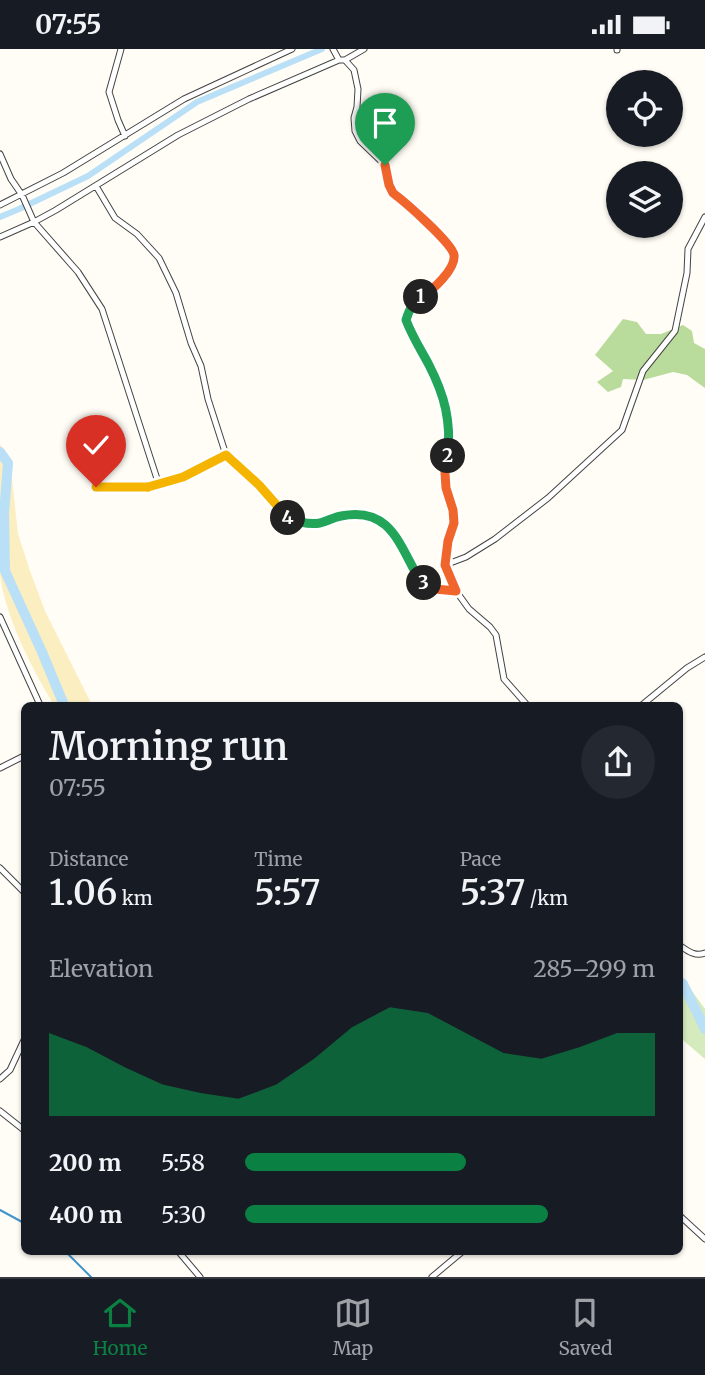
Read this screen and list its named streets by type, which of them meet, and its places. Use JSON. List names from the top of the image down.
{
  "page": {
    "status": "07:55",
    "pins": [
      "1",
      "2",
      "4",
      "3"
    ],
    "heading": ["Morning run", "07:55"],
    "stats": [
      ["Distance", "1.06 km"],
      ["Time", "5:57"],
      ["Pace", "5:37 /km"]
    ],
    "chart": ["Elevation", "285–299 m"],
    "list": [
      {
        "name": "200 m",
        "note": "5:58"
      },
      {
        "name": "400 m",
        "note": "5:30"
      }
    ],
    "tabs": ["Home", "Map", "Saved"]
  }
}
